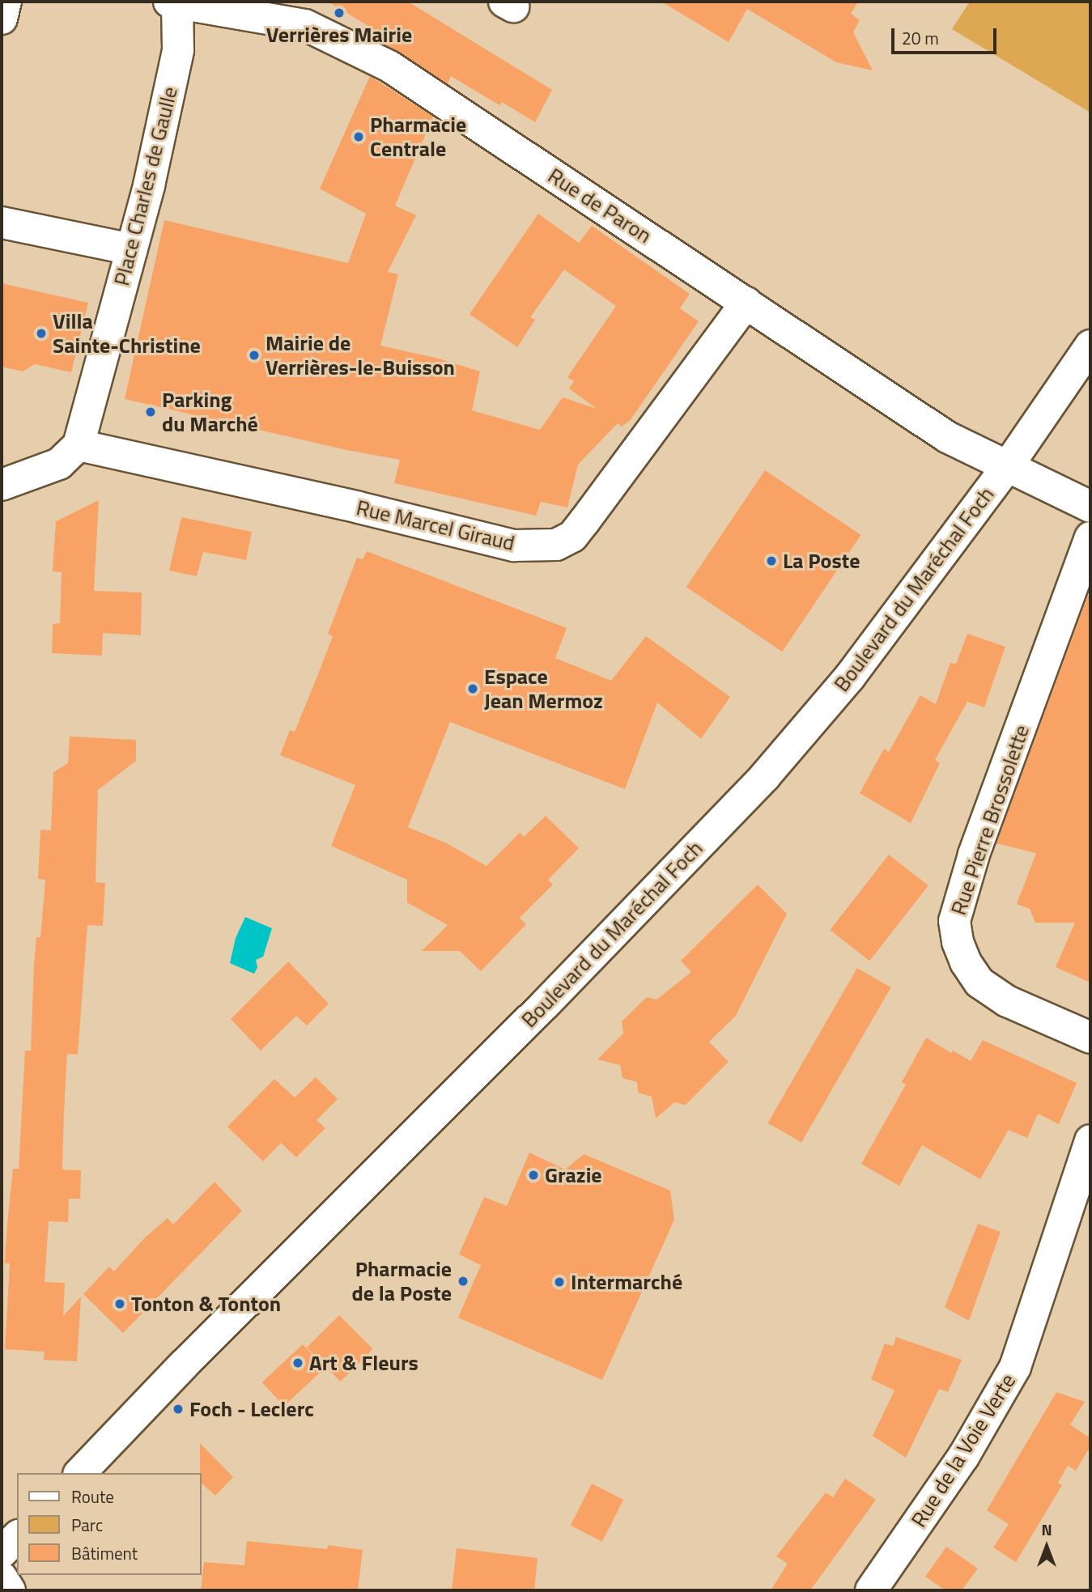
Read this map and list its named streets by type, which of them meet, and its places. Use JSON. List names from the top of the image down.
{
  "streets": {
    "street": [
      "Place Charles de Gaulle",
      "Rue de Paron",
      "Rue Marcel Giraud",
      "Boulevard du Maréchal Foch",
      "Rue Pierre Brossolette",
      "Rue de la Voie Verte"
    ]
  },
  "crossings": [
    ["Place Charles de Gaulle", "Rue de Paron"],
    ["Place Charles de Gaulle", "Rue Marcel Giraud"],
    ["Rue de Paron", "Rue Marcel Giraud"],
    ["Rue de Paron", "Boulevard du Maréchal Foch"]
  ],
  "places": [
    "Verrières Mairie",
    "Pharmacie Centrale",
    "Villa Sainte-Christine",
    "Mairie de Verrières-le-Buisson",
    "Parking du Marché",
    "La Poste",
    "Espace Jean Mermoz",
    "Grazie",
    "Pharmacie de la Poste",
    "Intermarché",
    "Tonton & Tonton",
    "Art & Fleurs",
    "Foch - Leclerc"
  ],
  "legend": ["Route", "Parc", "Bâtiment"],
  "scale_bar": "20 m",
  "north": "top"
}
